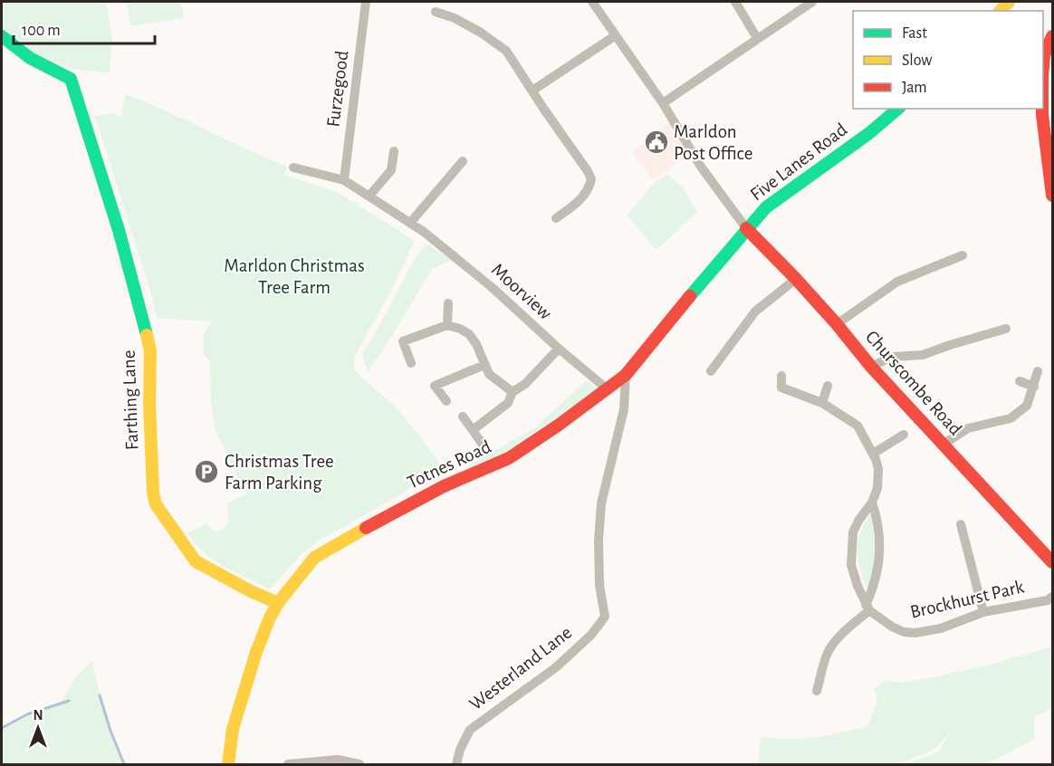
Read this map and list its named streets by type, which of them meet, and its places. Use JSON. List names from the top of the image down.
{
  "streets": {
    "street": [
      "Furzegood",
      "Five Lanes Road",
      "Moorview",
      "Churscombe Road",
      "Farthing Lane",
      "Totnes Road",
      "Brockhurst Park",
      "Westerland Lane"
    ]
  },
  "crossings": [
    ["Furzegood", "Moorview"],
    ["Five Lanes Road", "Churscombe Road"],
    ["Five Lanes Road", "Totnes Road"],
    ["Moorview", "Totnes Road"],
    ["Churscombe Road", "Totnes Road"],
    ["Farthing Lane", "Totnes Road"],
    ["Totnes Road", "Westerland Lane"]
  ],
  "parks": ["Marldon Christmas Tree Farm"],
  "places": {
    "public building": ["Marldon Post Office"],
    "parking": ["Christmas Tree Farm Parking"]
  },
  "legend": ["Fast", "Slow", "Jam"],
  "scale_bar": "100 m",
  "north": "top"
}
